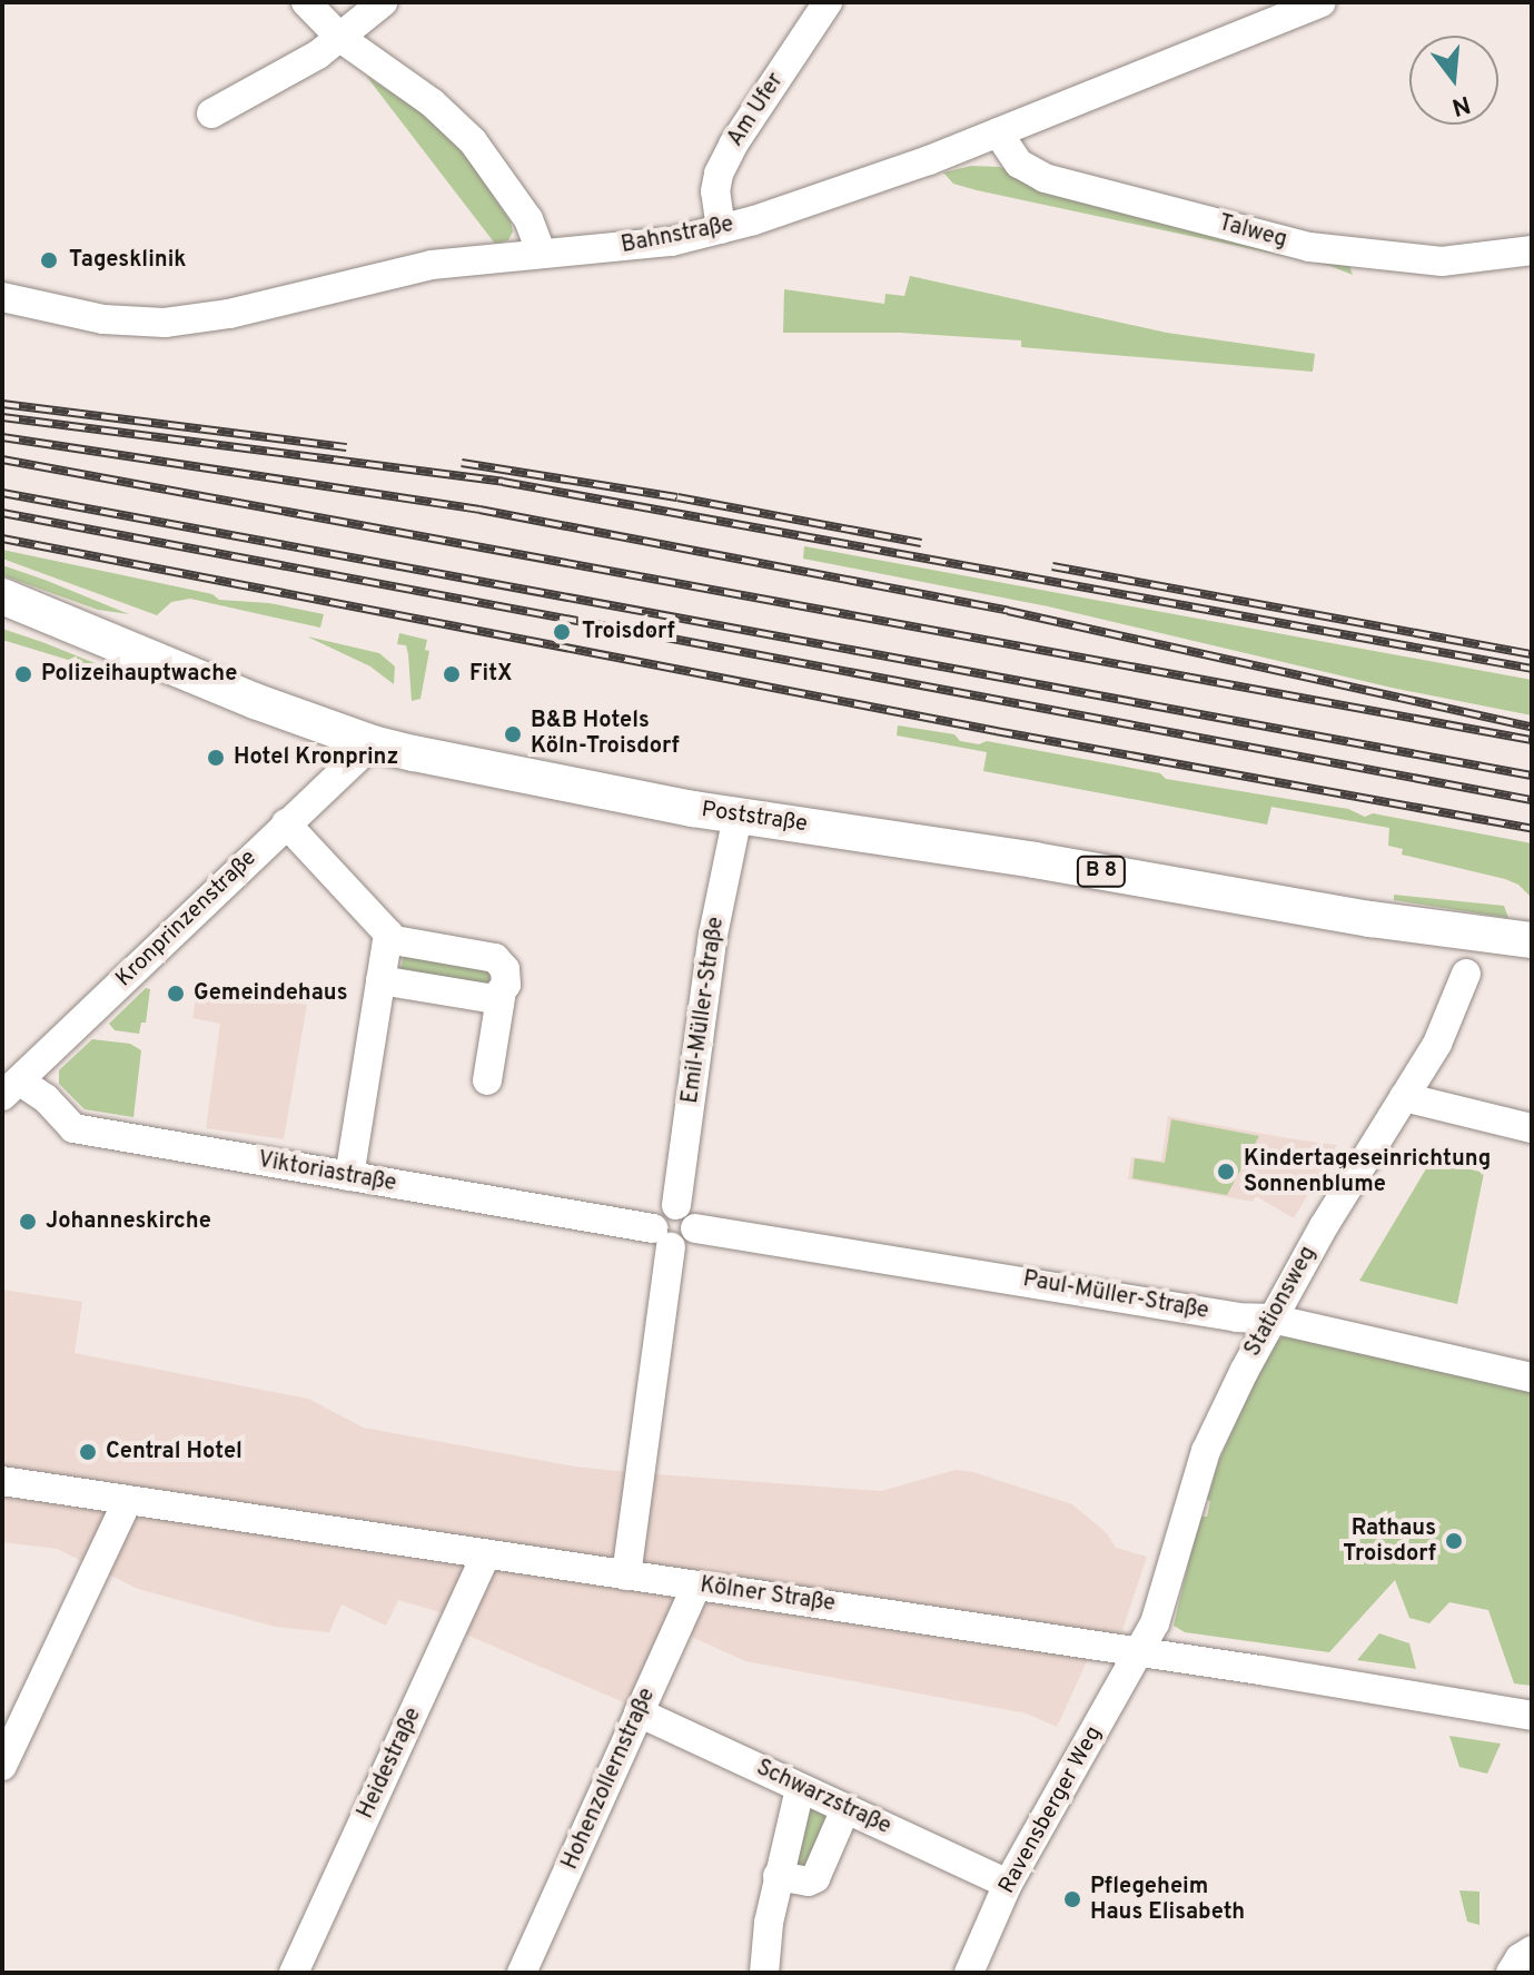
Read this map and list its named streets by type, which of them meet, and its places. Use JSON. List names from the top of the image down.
{
  "streets": {
    "main road": ["Poststraße", "B 8"],
    "street": [
      "Am Ufer",
      "Talweg",
      "Bahnstraße",
      "Kronprinzenstraße",
      "Emil-Müller-Straße",
      "Viktoriastraße",
      "Paul-Müller-Straße",
      "Stationsweg",
      "Kölner Straße",
      "Heidestraße",
      "Hohenzollernstraße",
      "Schwarzstraße",
      "Ravensberger Weg"
    ]
  },
  "crossings": [
    ["Am Ufer", "Bahnstraße"],
    ["Talweg", "Bahnstraße"],
    ["Poststraße", "Kronprinzenstraße"],
    ["Poststraße", "Emil-Müller-Straße"],
    ["Kronprinzenstraße", "Viktoriastraße"],
    ["Emil-Müller-Straße", "Viktoriastraße"],
    ["Emil-Müller-Straße", "Paul-Müller-Straße"],
    ["Viktoriastraße", "Paul-Müller-Straße"],
    ["Paul-Müller-Straße", "Stationsweg"],
    ["Stationsweg", "Kölner Straße"],
    ["Stationsweg", "Ravensberger Weg"],
    ["Kölner Straße", "Heidestraße"],
    ["Kölner Straße", "Hohenzollernstraße"],
    ["Kölner Straße", "Ravensberger Weg"],
    ["Hohenzollernstraße", "Schwarzstraße"],
    ["Schwarzstraße", "Ravensberger Weg"]
  ],
  "places": [
    "Tagesklinik",
    "Troisdorf",
    "Polizeihauptwache",
    "FitX",
    "B&B Hotels Köln-Troisdorf",
    "Hotel Kronprinz",
    "Gemeindehaus",
    "Kindertageseinrichtung Sonnenblume",
    "Johanneskirche",
    "Central Hotel",
    "Rathaus Troisdorf",
    "Pflegeheim Haus Elisabeth"
  ],
  "north": "bottom"
}
